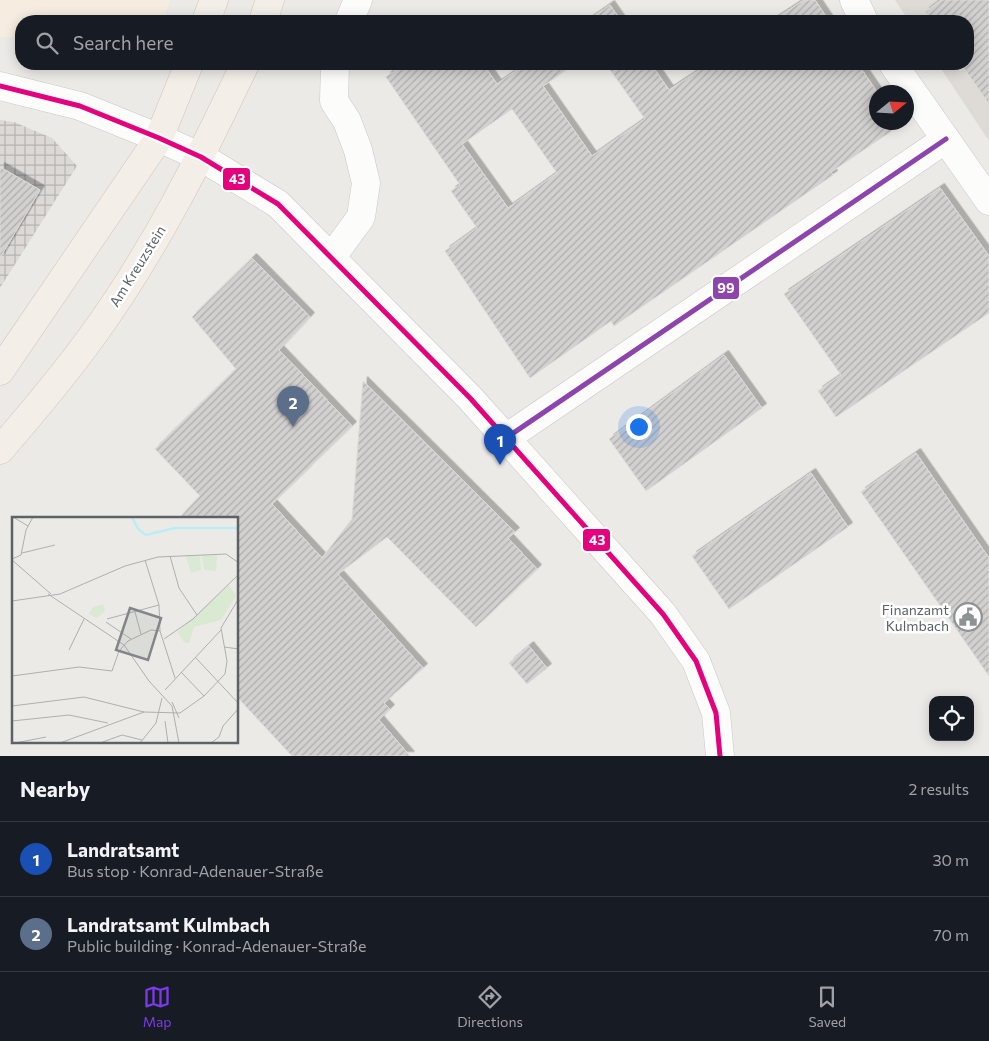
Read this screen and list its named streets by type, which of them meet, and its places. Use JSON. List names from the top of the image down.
{
  "streets": {
    "main road": ["Am Kreuzstein"]
  },
  "places": {
    "public building": ["Finanzamt Kulmbach"]
  },
  "lines": ["transit line 43", "transit line 99"],
  "north": "right",
  "page": {
    "search": "Search here",
    "pins": ["2", "1"],
    "heading": ["Nearby", "2 results"],
    "list": [
      {
        "mark": "1",
        "name": "Landratsamt",
        "note": "Bus stop · Konrad-Adenauer-Straße",
        "value": "30 m"
      },
      {
        "mark": "2",
        "name": "Landratsamt Kulmbach",
        "note": "Public building · Konrad-Adenauer-Straße",
        "value": "70 m"
      }
    ],
    "nav": ["Map", "Directions", "Saved"]
  }
}
